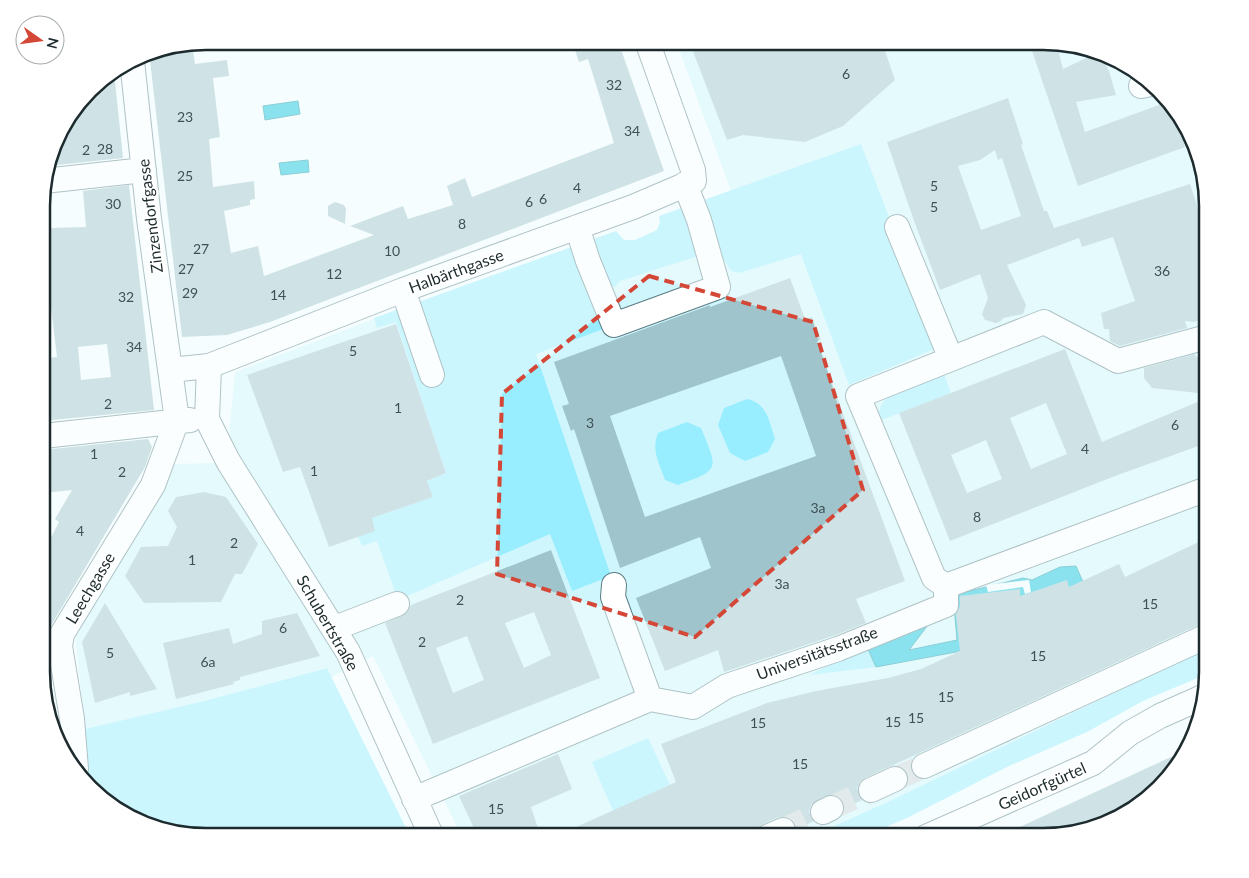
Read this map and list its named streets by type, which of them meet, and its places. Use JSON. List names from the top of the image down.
{
  "streets": {
    "street": [
      "Zinzendorfgasse",
      "Halbärthgasse",
      "Leechgasse",
      "Schubertstraße",
      "Universitätsstraße",
      "Geidorfgürtel"
    ]
  },
  "crossings": [
    ["Zinzendorfgasse", "Halbärthgasse"],
    ["Zinzendorfgasse", "Leechgasse"]
  ],
  "house_numbers": [
    "6",
    "32",
    "23",
    "34",
    "28",
    "2",
    "25",
    "5",
    "4",
    "6",
    "6",
    "30",
    "5",
    "8",
    "27",
    "10",
    "27",
    "36",
    "12",
    "29",
    "14",
    "32",
    "34",
    "5",
    "2",
    "1",
    "3",
    "6",
    "4",
    "1",
    "1",
    "2",
    "3a",
    "8",
    "4",
    "2",
    "1",
    "3a",
    "2",
    "15",
    "6",
    "2",
    "5",
    "15",
    "6a",
    "15",
    "15",
    "15",
    "15",
    "15",
    "15"
  ],
  "north": "right"
}
